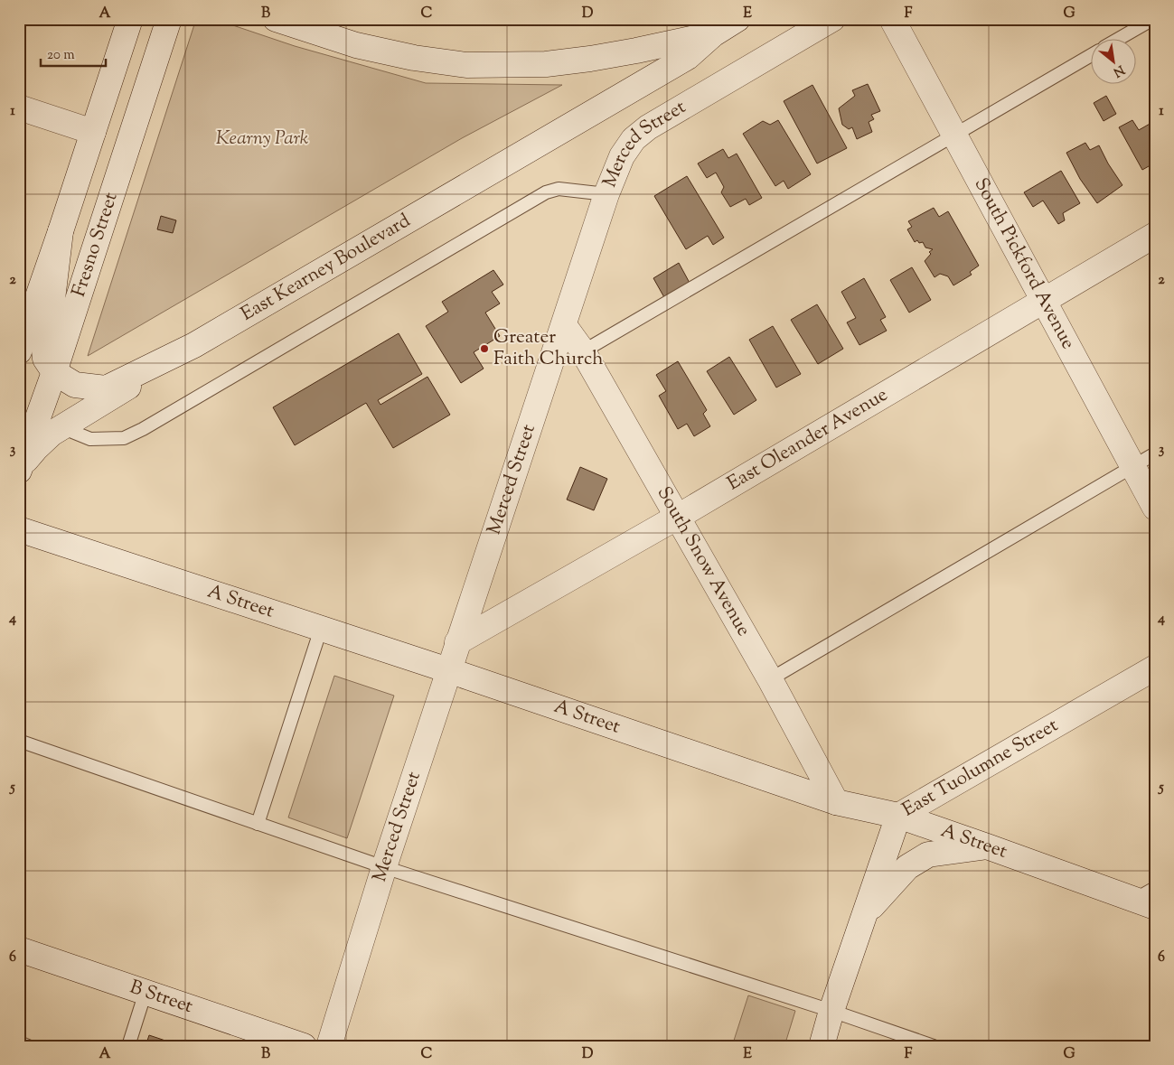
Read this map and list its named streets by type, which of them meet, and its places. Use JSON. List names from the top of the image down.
{
  "streets": {
    "street": [
      "Merced Street",
      "Fresno Street",
      "South Pickford Avenue",
      "East Kearney Boulevard",
      "East Oleander Avenue",
      "South Snow Avenue",
      "A Street",
      "East Tuolumne Street",
      "B Street"
    ]
  },
  "crossings": [
    ["Merced Street", "East Oleander Avenue"],
    ["Merced Street", "South Snow Avenue"],
    ["Merced Street", "A Street"],
    ["Fresno Street", "East Kearney Boulevard"],
    ["South Pickford Avenue", "East Oleander Avenue"],
    ["East Oleander Avenue", "South Snow Avenue"],
    ["South Snow Avenue", "A Street"],
    ["A Street", "East Tuolumne Street"]
  ],
  "parks": ["Kearny Park"],
  "places": ["Greater Faith Church"],
  "scale_bar": "20 m",
  "north": "bottom right",
  "grid": {
    "columns": [
      "A",
      "B",
      "C",
      "D",
      "E",
      "F",
      "G"
    ],
    "rows": [
      "1",
      "2",
      "3",
      "4",
      "5",
      "6"
    ]
  }
}
